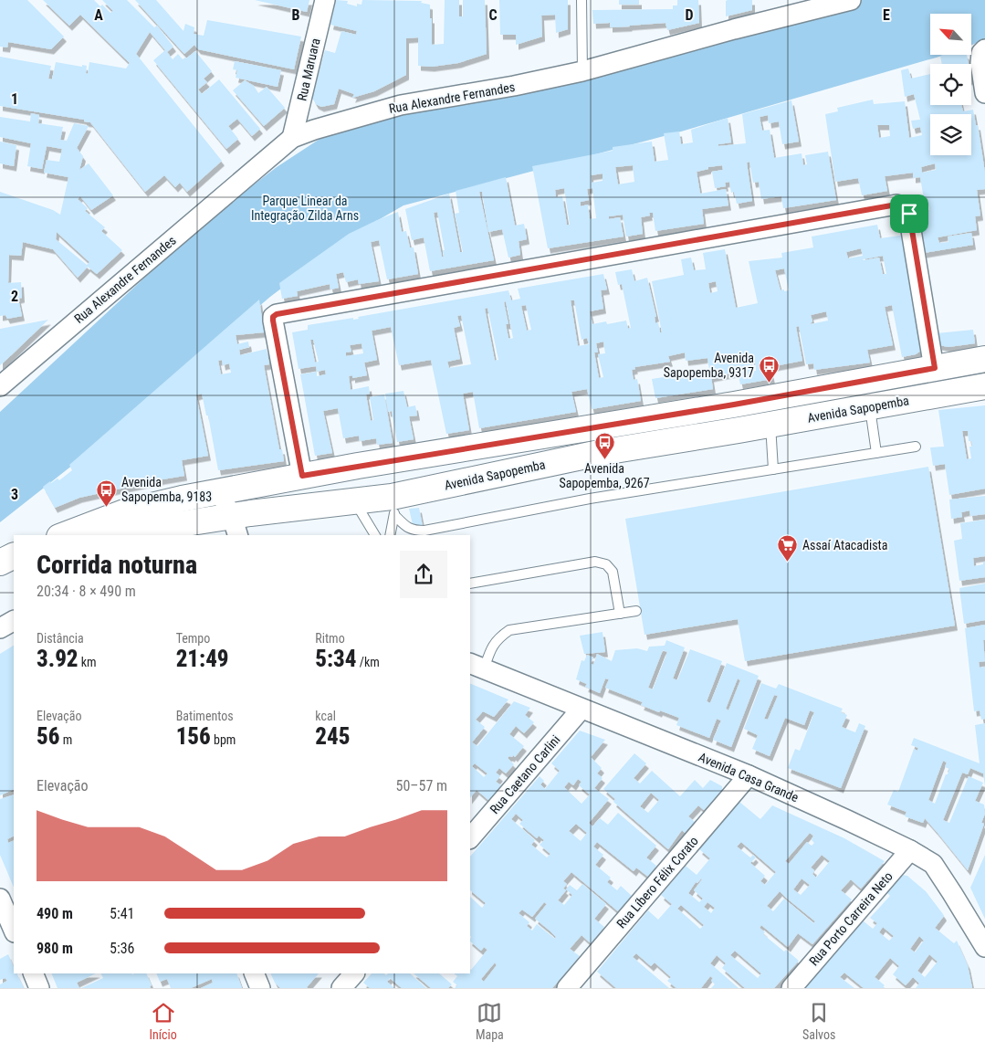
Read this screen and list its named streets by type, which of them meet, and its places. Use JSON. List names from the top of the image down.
{
  "streets": {
    "main road": ["Avenida Sapopemba"],
    "street": [
      "Rua Maruara",
      "Rua Alexandre Fernandes",
      "Rua Caetano Carlini",
      "Avenida Casa Grande",
      "Rua Líbero Félix Corato",
      "Rua Porto Carreira Neto"
    ]
  },
  "crossings": [
    ["Rua Maruara", "Rua Alexandre Fernandes"],
    ["Rua Caetano Carlini", "Avenida Casa Grande"],
    ["Avenida Casa Grande", "Rua Líbero Félix Corato"],
    ["Avenida Casa Grande", "Rua Porto Carreira Neto"]
  ],
  "parks": ["Parque Linear da Integração Zilda Arns"],
  "places": {
    "bus stop": ["Avenida Sapopemba, 9317", "Avenida Sapopemba, 9267", "Avenida Sapopemba, 9183"],
    "supermarket": ["Assaí Atacadista"]
  },
  "north": "top left",
  "page": {
    "heading": ["Corrida noturna", "20:34 · 8 × 490 m"],
    "stats": [
      ["Distância", "3.92 km"],
      ["Tempo", "21:49"],
      ["Ritmo", "5:34 /km"],
      ["Elevação", "56 m"],
      ["Batimentos", "156 bpm"],
      ["kcal", "245"]
    ],
    "chart": ["Elevação", "50–57 m"],
    "list": [
      {
        "name": "490 m",
        "note": "5:41"
      },
      {
        "name": "980 m",
        "note": "5:36"
      }
    ],
    "tabs": ["Início", "Mapa", "Salvos"]
  },
  "grid": {
    "columns": [
      "A",
      "B",
      "C",
      "D",
      "E"
    ],
    "rows": ["1", "2", "3"]
  }
}
